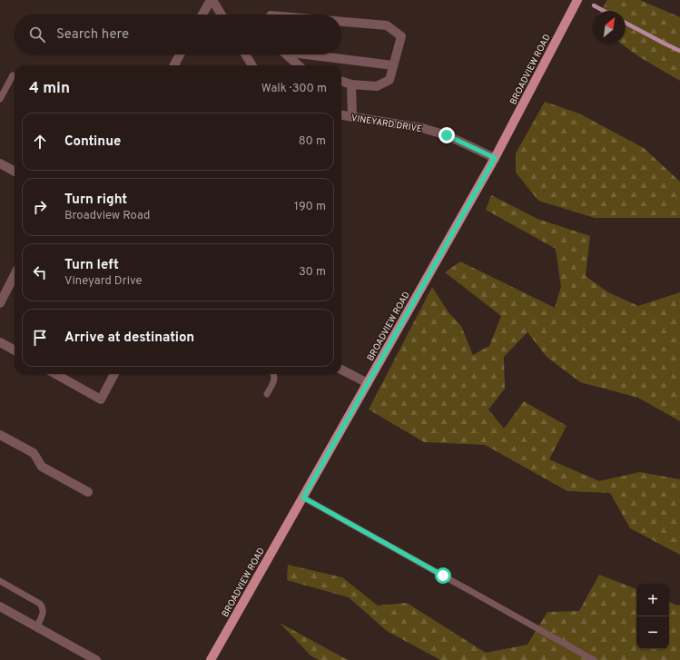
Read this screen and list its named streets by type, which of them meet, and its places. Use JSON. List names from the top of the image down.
{
  "streets": {
    "main road": ["BROADVIEW ROAD"],
    "street": ["VINEYARD DRIVE"]
  },
  "crossings": [
    ["BROADVIEW ROAD", "VINEYARD DRIVE"]
  ],
  "north": "top right",
  "page": {
    "search": "Search here",
    "heading": ["4 min", "Walk · 300 m"],
    "list": [
      ["Continue", "80 m"],
      ["Turn right", "Broadview Road", "190 m"],
      ["Turn left", "Vineyard Drive", "30 m"],
      "Arrive at destination"
    ],
    "map_buttons": ["+", "−"]
  }
}
